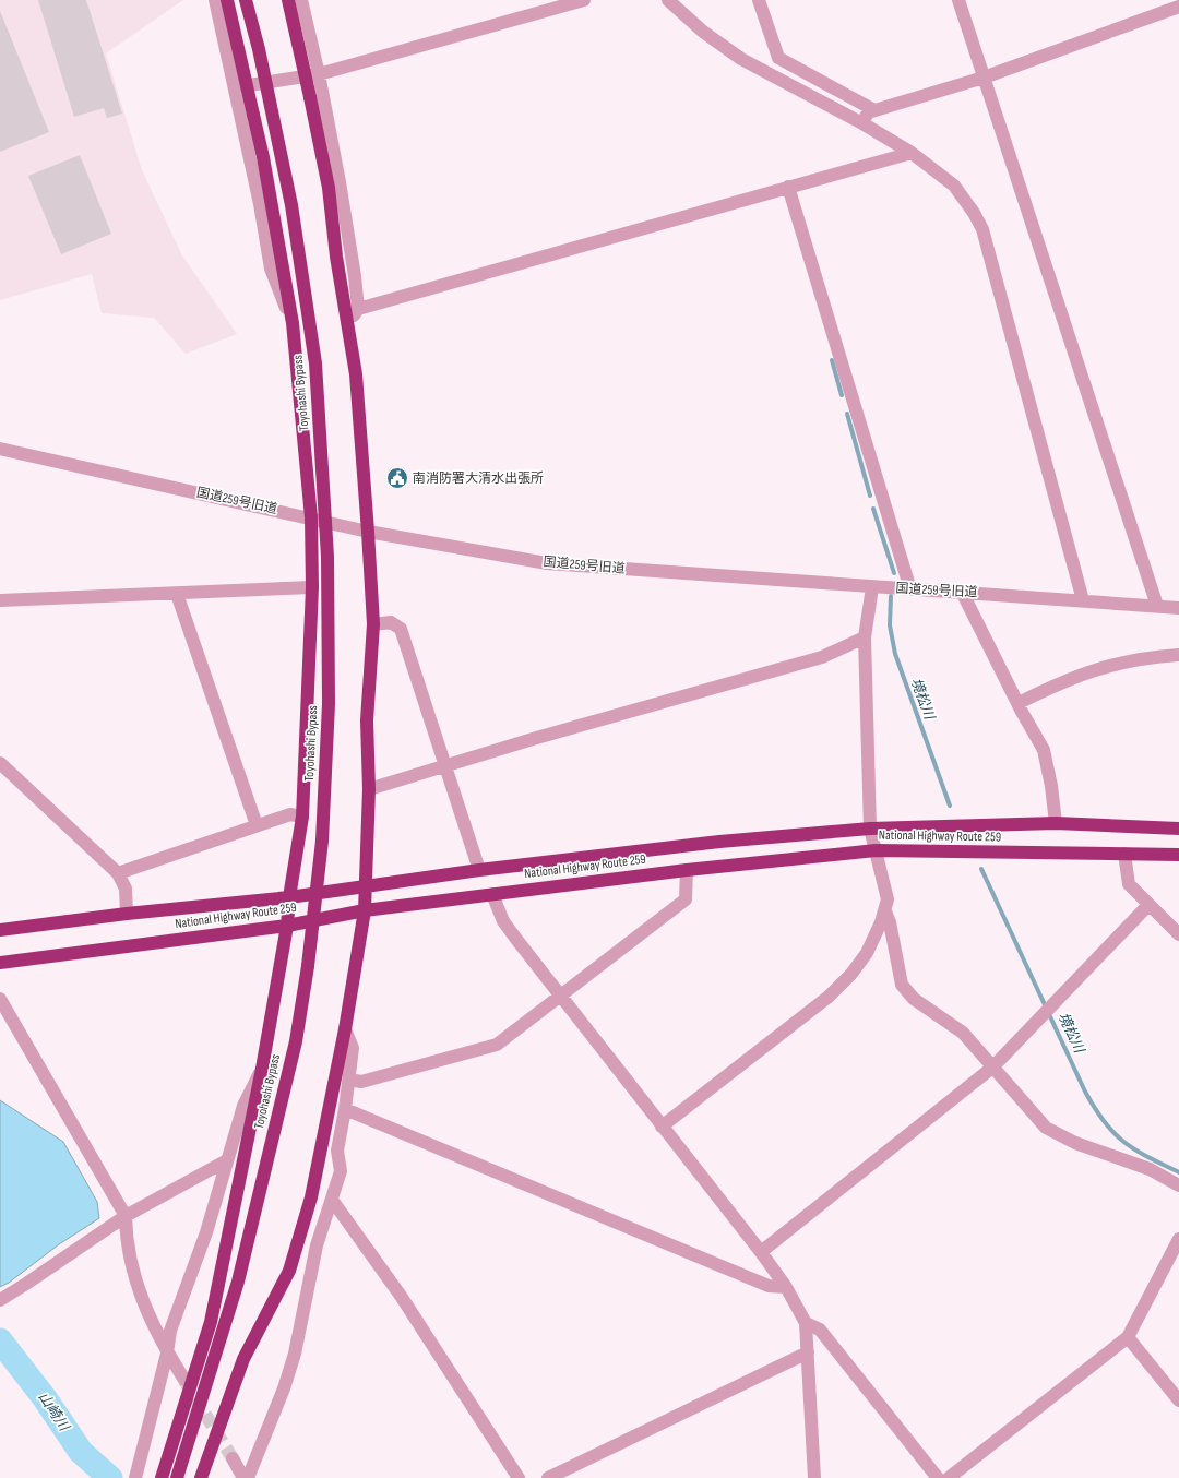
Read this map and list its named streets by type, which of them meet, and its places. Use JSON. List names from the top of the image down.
{
  "streets": {
    "highway": ["Toyohashi Bypass", "National Highway Route 259"],
    "street": ["国道259号旧道"]
  },
  "water": ["境松川", "山崎川"],
  "places": {
    "public building": ["南消防署大清水出張所"]
  }
}
